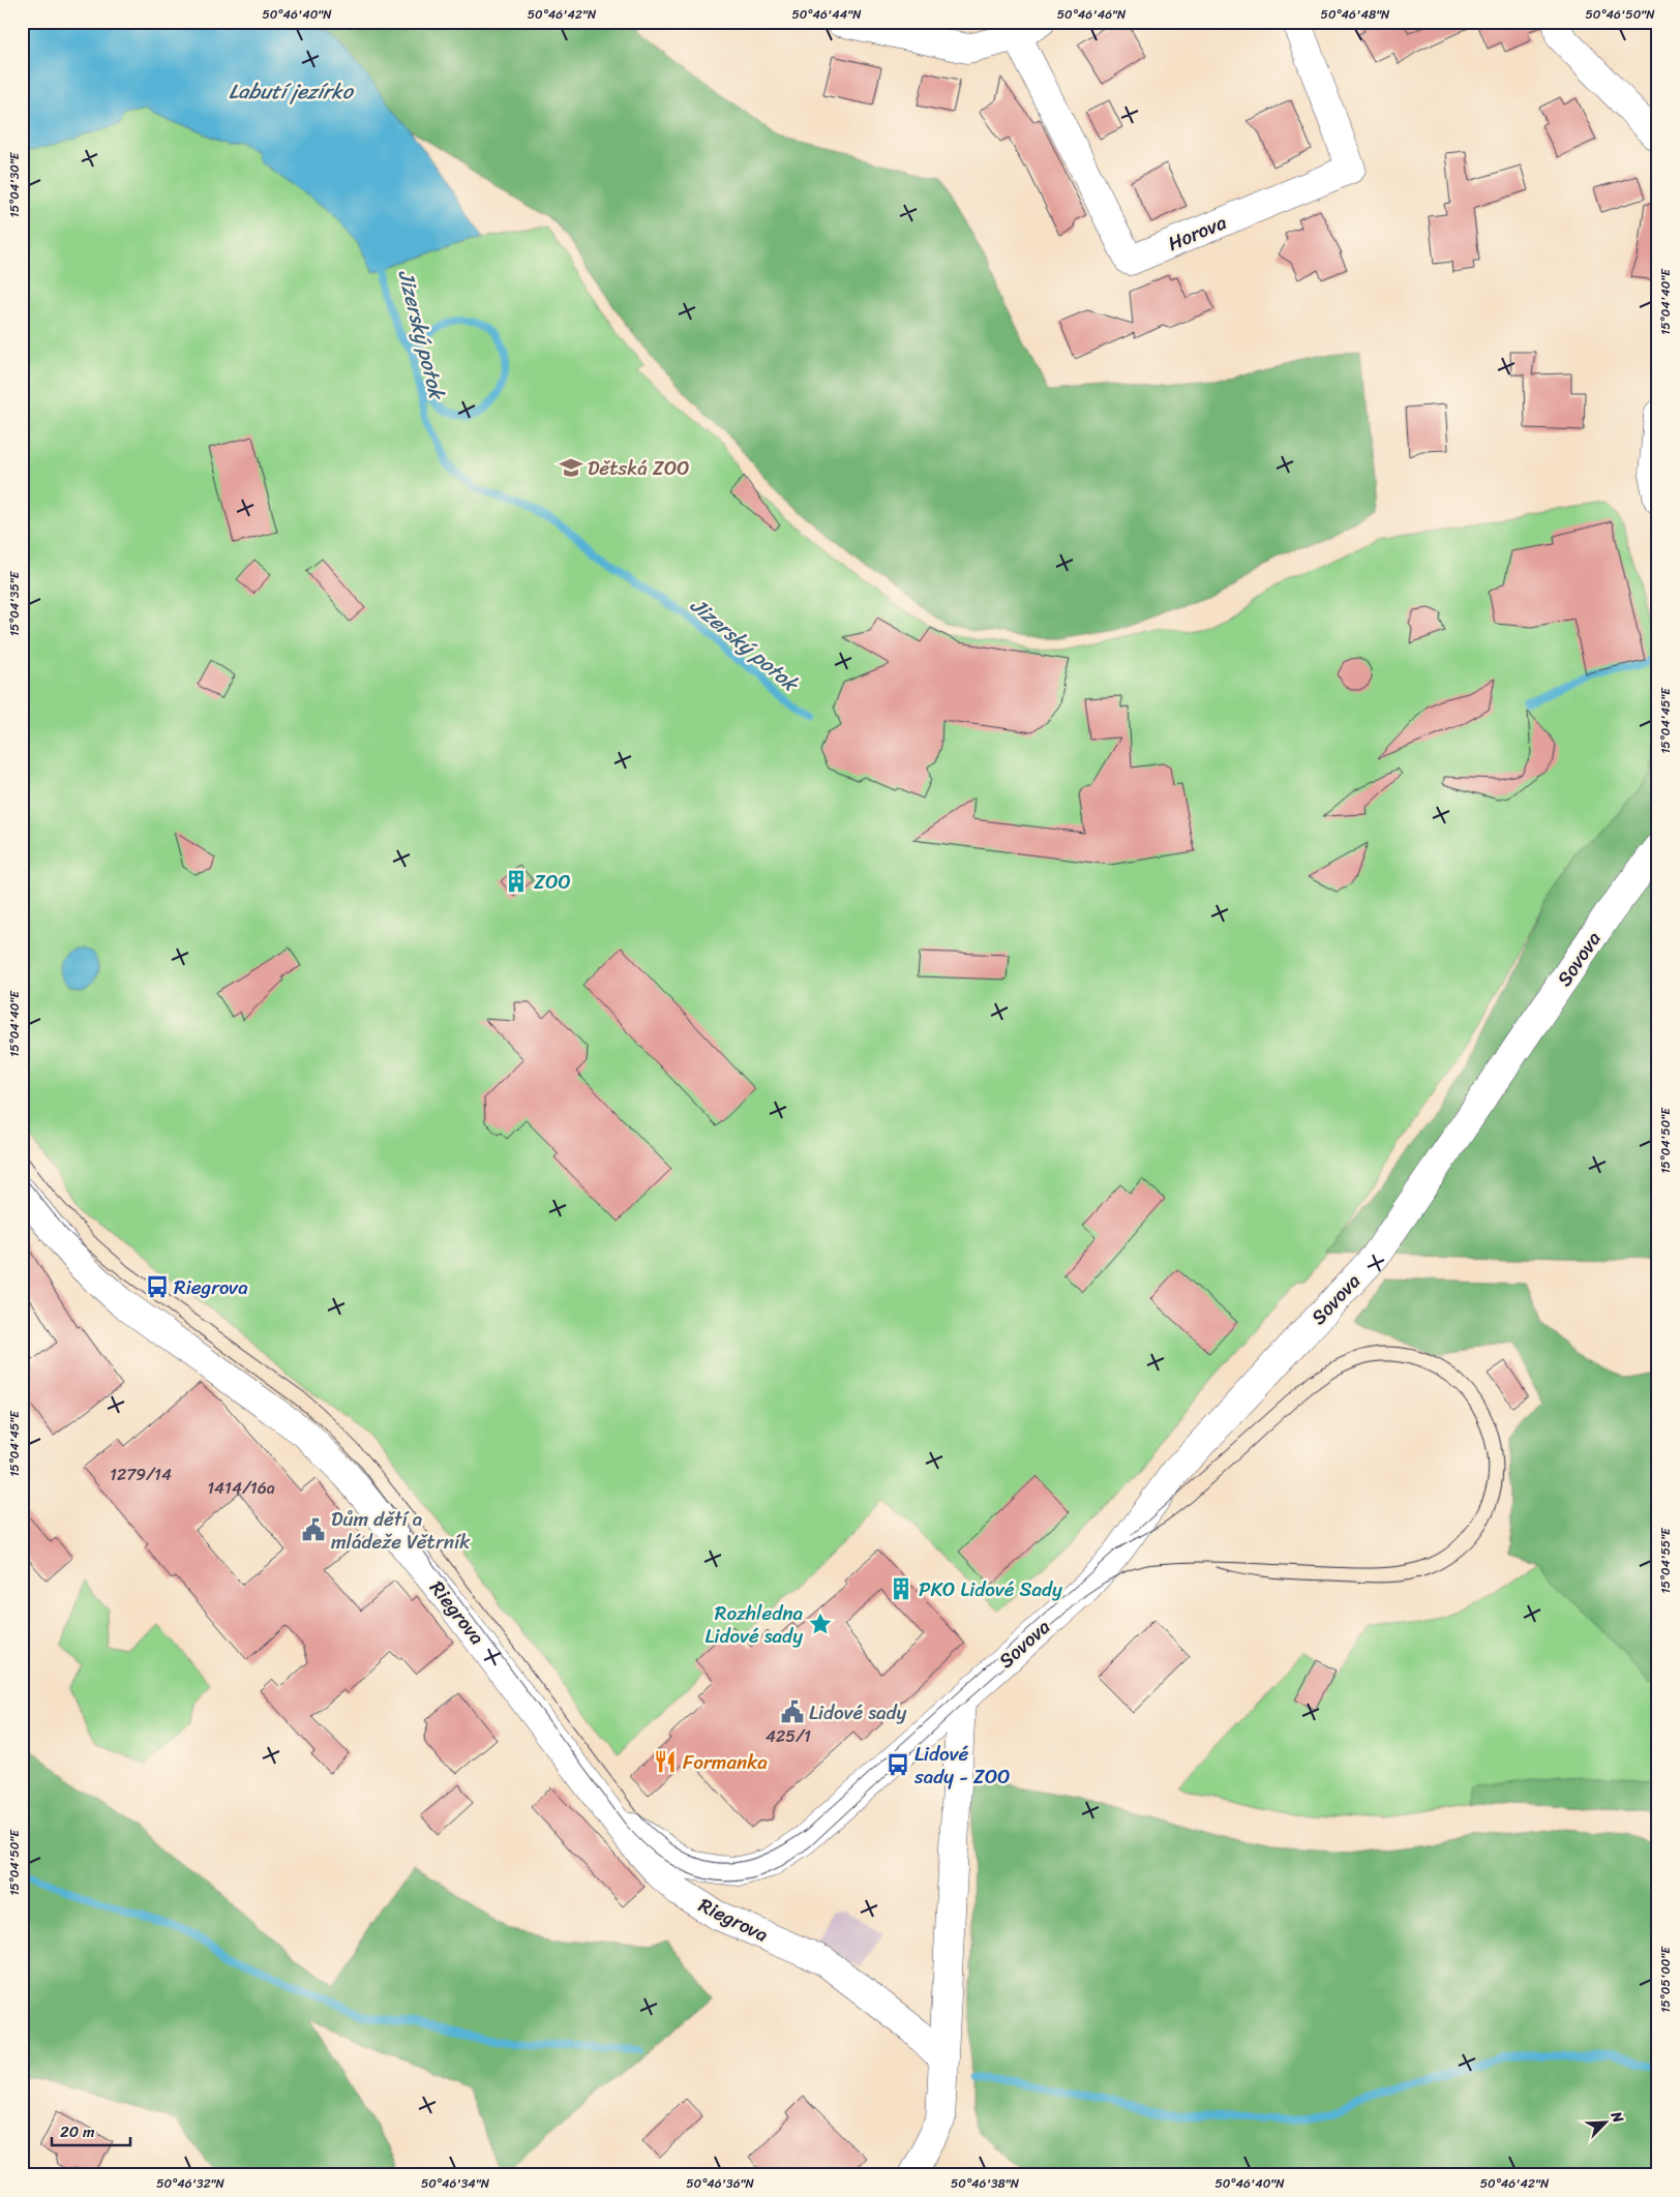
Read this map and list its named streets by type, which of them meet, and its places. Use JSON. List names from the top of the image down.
{
  "streets": {
    "street": ["Horova", "Sovova", "Riegrova"]
  },
  "water": ["Labutí jezírko", "Jizerský potok"],
  "places": {
    "school or university": ["Dětská ZOO"],
    "building": ["ZOO", "PKO Lidové Sady"],
    "bus stop": ["Riegrova", "Lidové sady - ZOO"],
    "public building": ["Dům dětí a mládeže Větrník", "Lidové sady"],
    "place": ["Rozhledna Lidové sady"],
    "restaurant": ["Formanka"]
  },
  "house_numbers": ["1279/14", "1414/16a", "425/1"],
  "scale_bar": "20 m",
  "north": "top right",
  "coordinates": [
    "50°46'40\"N",
    "50°46'42\"N",
    "50°46'44\"N",
    "50°46'46\"N",
    "50°46'48\"N",
    "50°46'50\"N",
    "15°04'30\"E",
    "15°04'40\"E",
    "15°04'35\"E",
    "15°04'45\"E",
    "15°04'50\"E",
    "15°04'55\"E",
    "15°05'00\"E",
    "50°46'32\"N",
    "50°46'34\"N",
    "50°46'36\"N",
    "50°46'38\"N"
  ]
}
